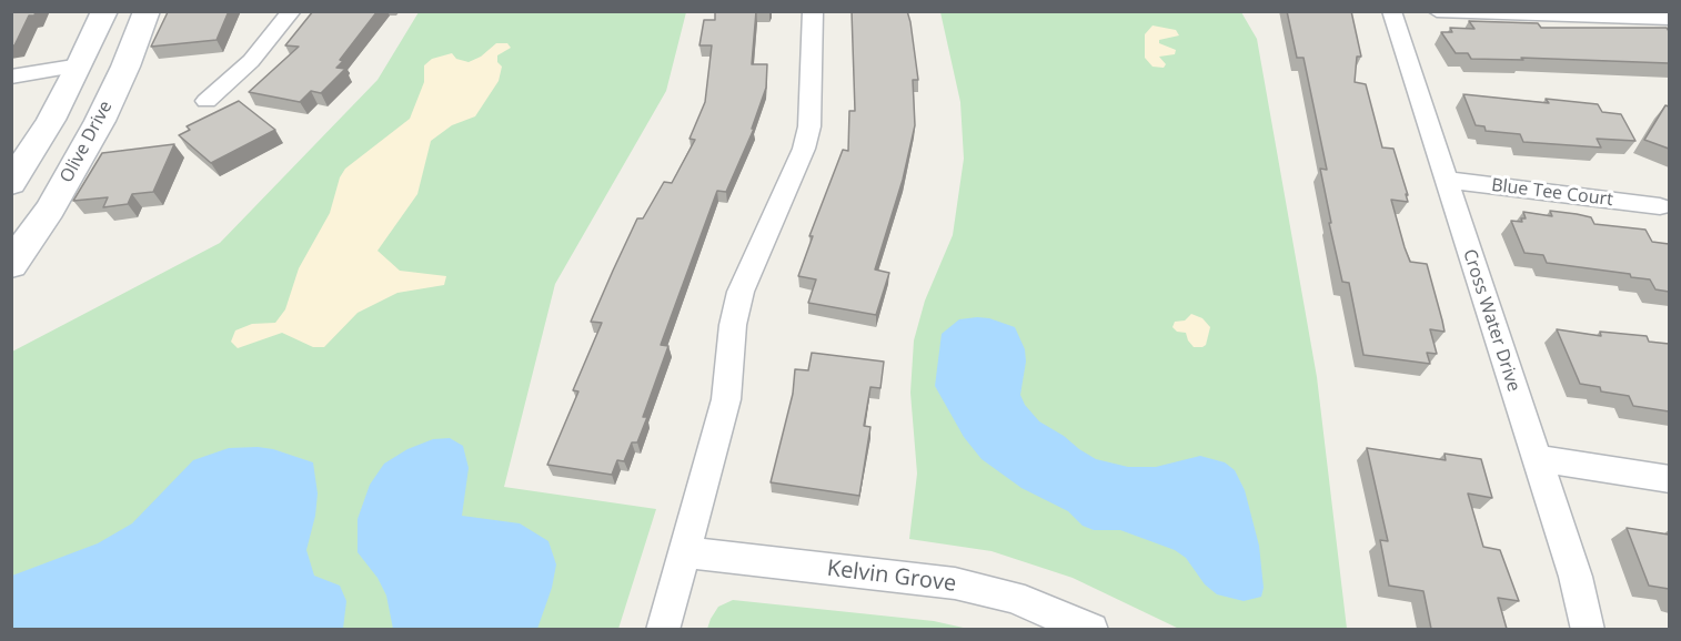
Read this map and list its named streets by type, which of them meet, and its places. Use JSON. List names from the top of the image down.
{
  "streets": {
    "main road": ["Olive Drive"],
    "street": ["Blue Tee Court", "Cross Water Drive", "Kelvin Grove"]
  },
  "crossings": [
    ["Blue Tee Court", "Cross Water Drive"]
  ]
}
